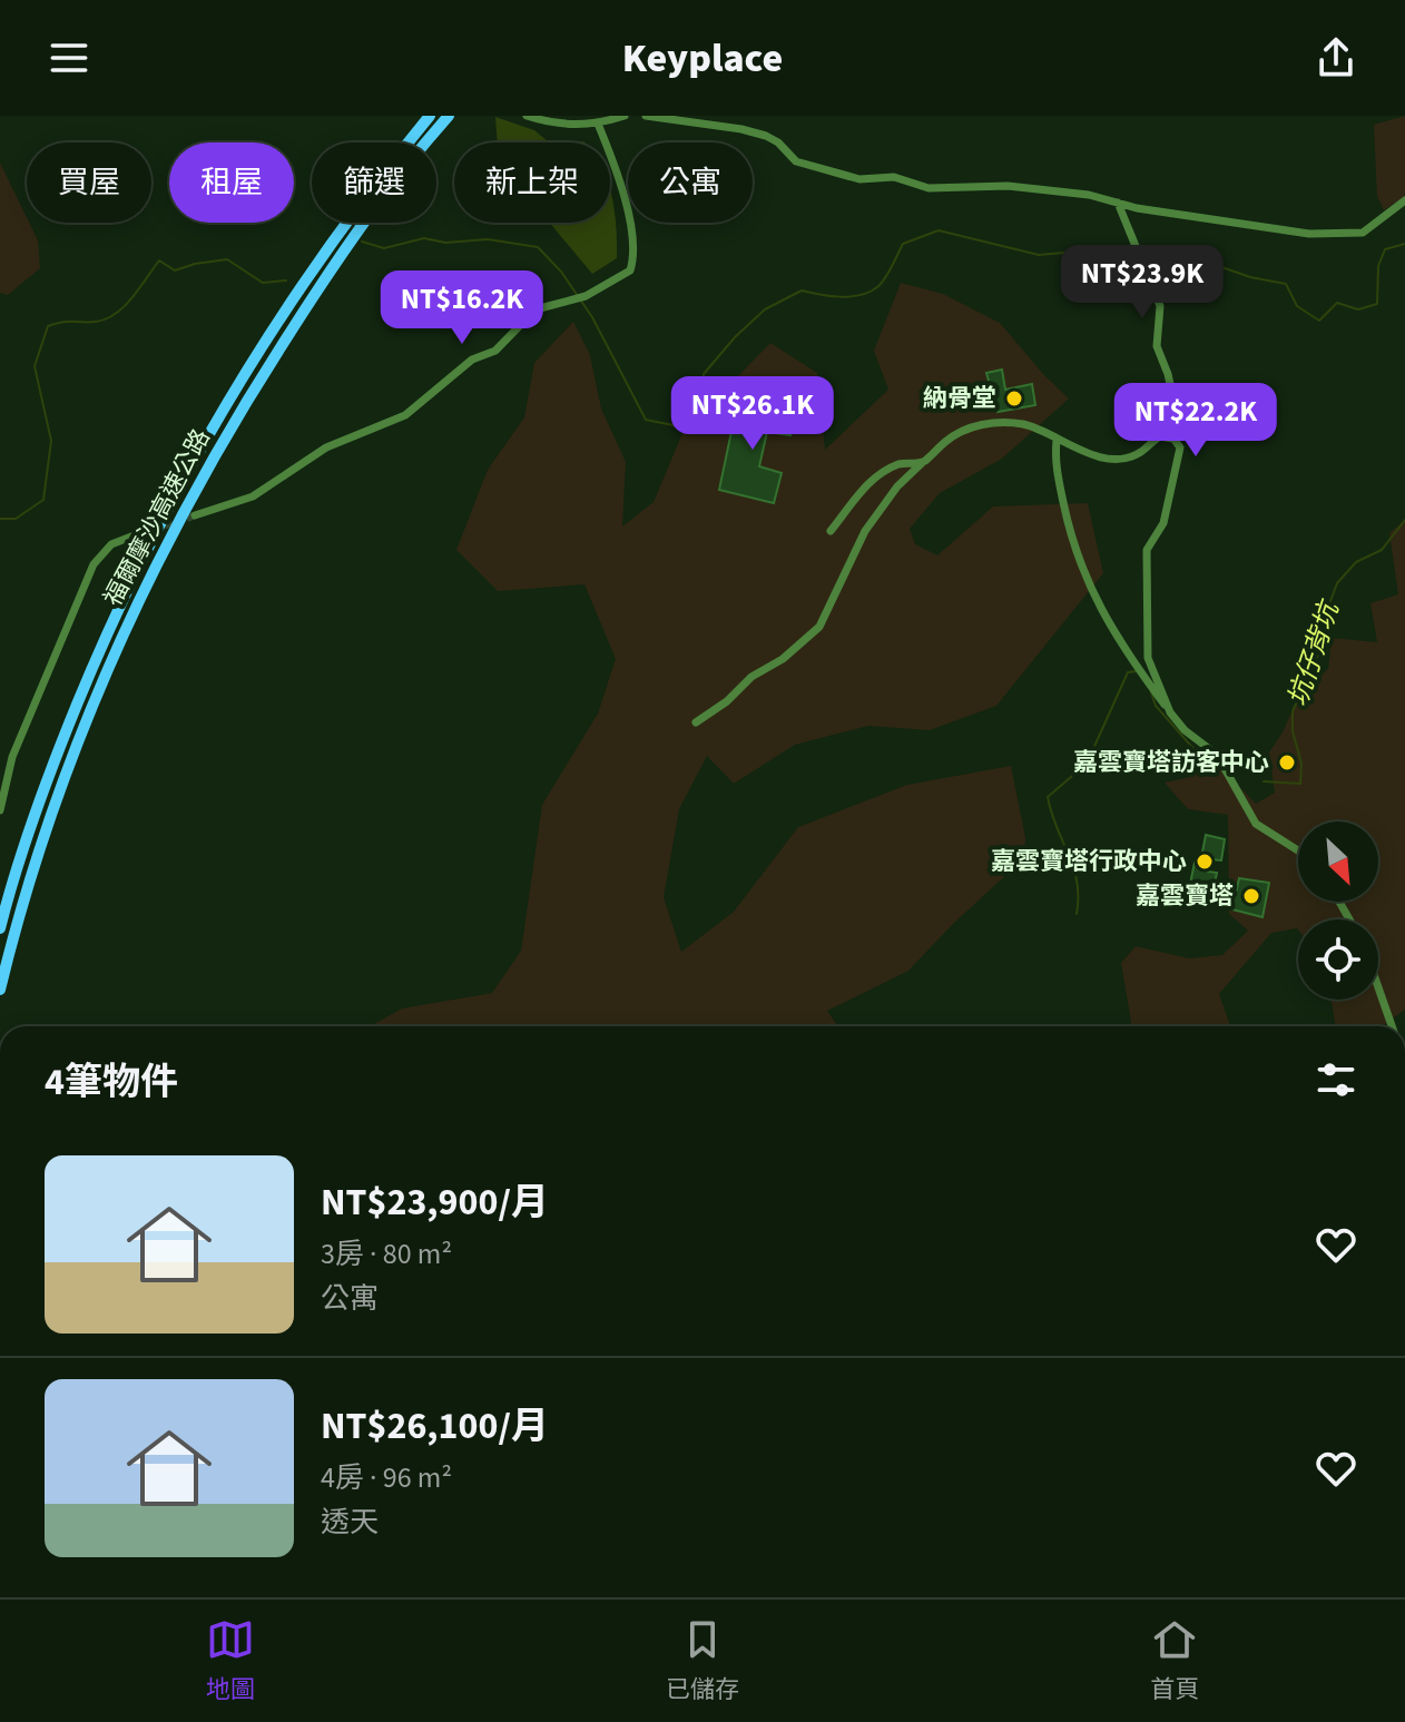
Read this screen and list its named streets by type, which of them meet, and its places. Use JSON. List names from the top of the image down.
{
  "streets": {
    "highway": ["福爾摩沙高速公路"]
  },
  "water": ["坑仔背坑"],
  "places": [
    "納骨堂",
    "嘉雲寶塔訪客中心",
    "嘉雲寶塔行政中心",
    "嘉雲寶塔"
  ],
  "north": "bottom right",
  "page": {
    "header": "Keyplace",
    "chip": [
      "買屋",
      "租屋",
      "篩選",
      "新上架",
      "公寓"
    ],
    "price": [
      "NT$23.9K",
      "NT$16.2K",
      "NT$26.1K",
      "NT$22.2K"
    ],
    "heading": "4筆物件",
    "list": [
      {
        "name": "NT$23,900/月",
        "note": "3房 · 80 m² · 公寓"
      },
      {
        "name": "NT$26,100/月",
        "note": "4房 · 96 m² · 透天"
      }
    ],
    "tabs": ["地圖", "已儲存", "首頁"]
  }
}
